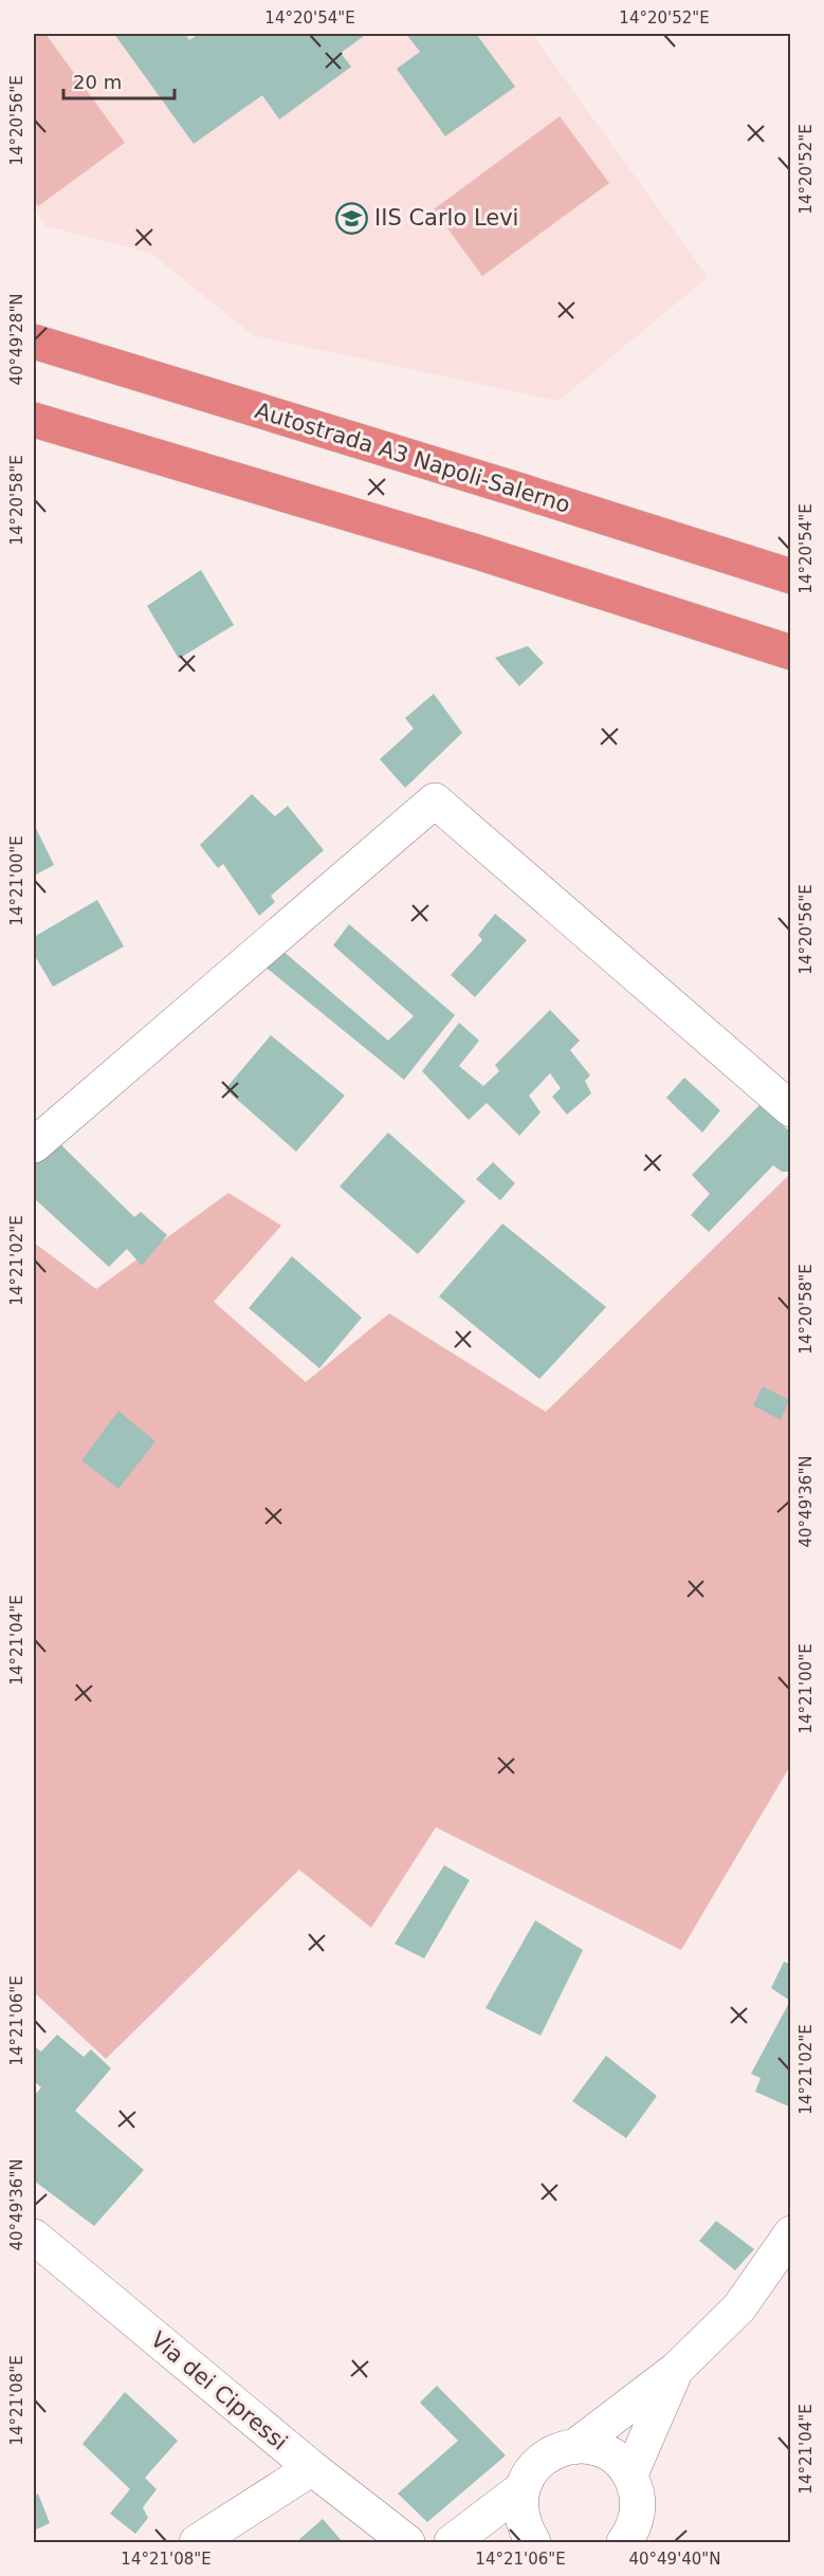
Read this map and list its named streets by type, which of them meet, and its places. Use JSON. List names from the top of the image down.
{
  "streets": {
    "highway": ["Autostrada A3 Napoli-Salerno"],
    "street": ["Via dei Cipressi"]
  },
  "places": {
    "school or university": ["IIS Carlo Levi"]
  },
  "scale_bar": "20 m",
  "coordinates": [
    "14°20'54\"E",
    "14°20'52\"E",
    "14°20'56\"E",
    "40°49'28\"N",
    "14°20'58\"E",
    "14°21'00\"E",
    "14°21'02\"E",
    "40°49'36\"N",
    "14°21'04\"E",
    "14°21'06\"E",
    "14°21'08\"E",
    "40°49'40\"N"
  ]
}
